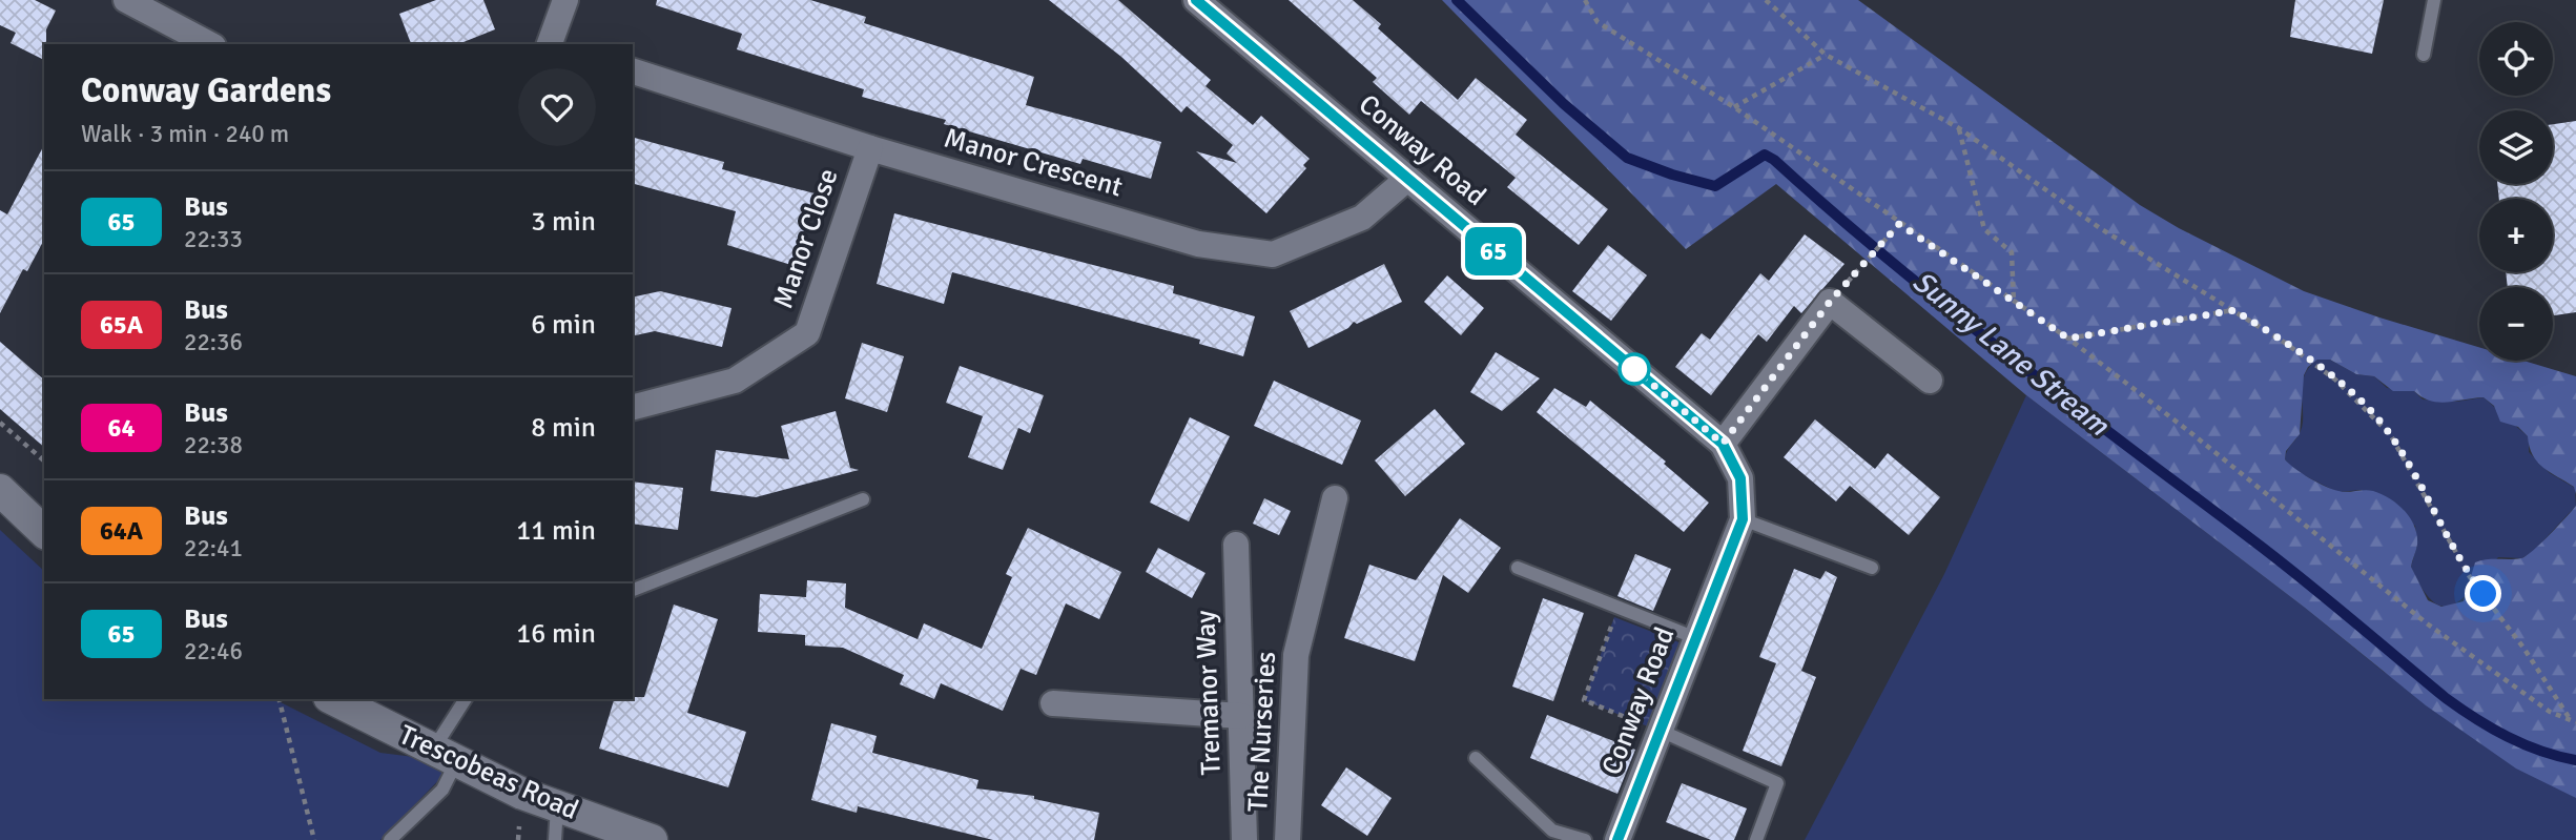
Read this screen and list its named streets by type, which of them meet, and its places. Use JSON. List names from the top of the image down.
{
  "streets": {
    "street": [
      "Conway Road",
      "Manor Crescent",
      "Manor Close",
      "Tremanor Way",
      "The Nurseries",
      "Trescobeas Road"
    ]
  },
  "crossings": [
    ["Conway Road", "Manor Crescent"],
    ["Manor Crescent", "Manor Close"]
  ],
  "water": ["Sunny Lane Stream"],
  "lines": ["bus line 65"],
  "page": {
    "on_map": "65",
    "map_buttons": ["+", "−"],
    "heading": ["Conway Gardens", "Walk · 3 min · 240 m"],
    "list": [
      {
        "mark": "65",
        "name": "Bus",
        "note": "22:33",
        "value": "3 min"
      },
      {
        "mark": "65A",
        "name": "Bus",
        "note": "22:36",
        "value": "6 min"
      },
      {
        "mark": "64",
        "name": "Bus",
        "note": "22:38",
        "value": "8 min"
      },
      {
        "mark": "64A",
        "name": "Bus",
        "note": "22:41",
        "value": "11 min"
      },
      {
        "mark": "65",
        "name": "Bus",
        "note": "22:46",
        "value": "16 min"
      }
    ]
  }
}
